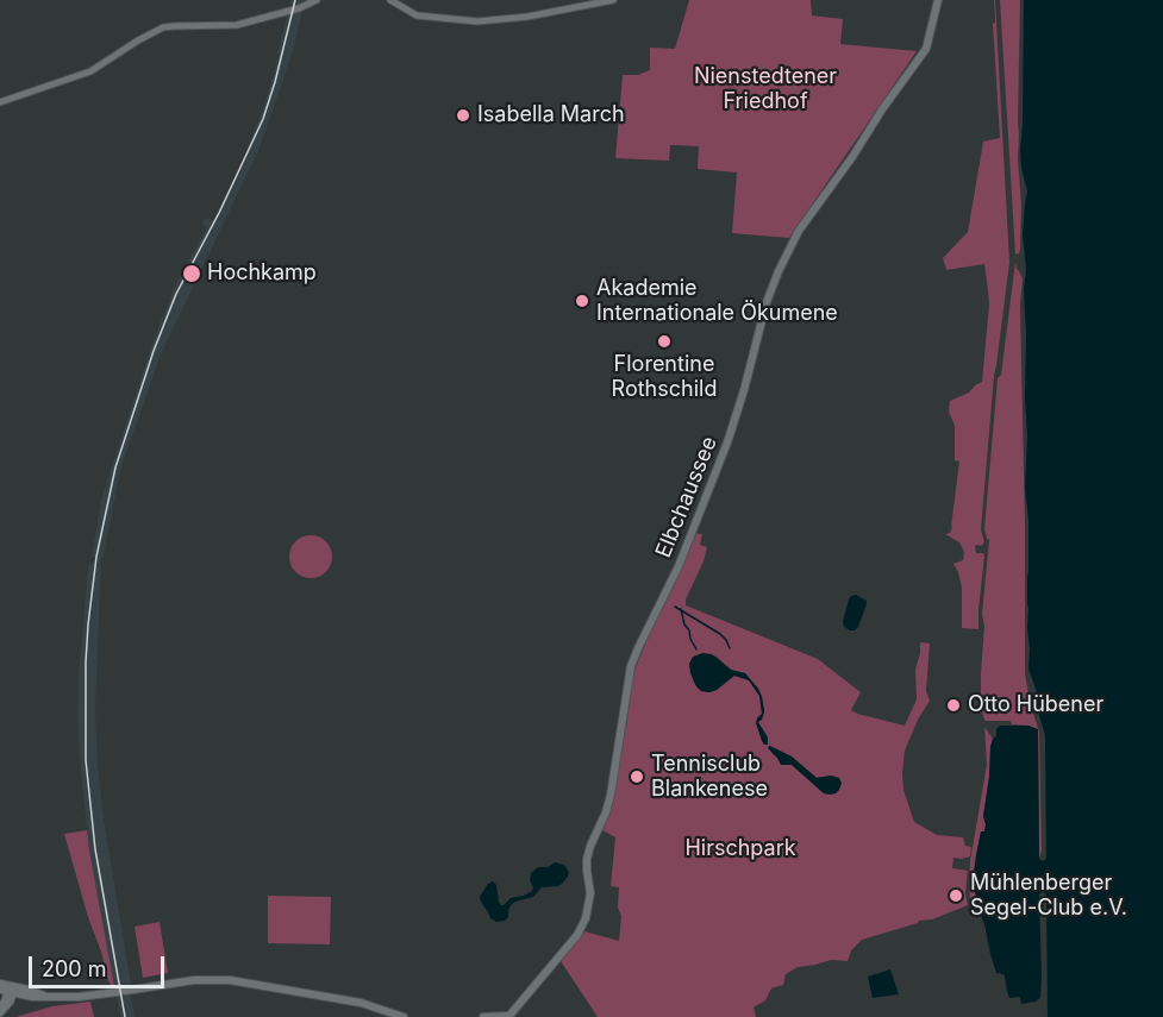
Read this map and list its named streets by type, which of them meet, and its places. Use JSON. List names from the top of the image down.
{
  "streets": {
    "main road": ["Elbchaussee"]
  },
  "parks": ["Nienstedtener Friedhof", "Hirschpark"],
  "places": [
    "Isabella March",
    "Hochkamp",
    "Akademie Internationale Ökumene",
    "Florentine Rothschild",
    "Otto Hübener",
    "Tennisclub Blankenese",
    "Mühlenberger Segel-Club e.V."
  ],
  "scale_bar": "200 m"
}
